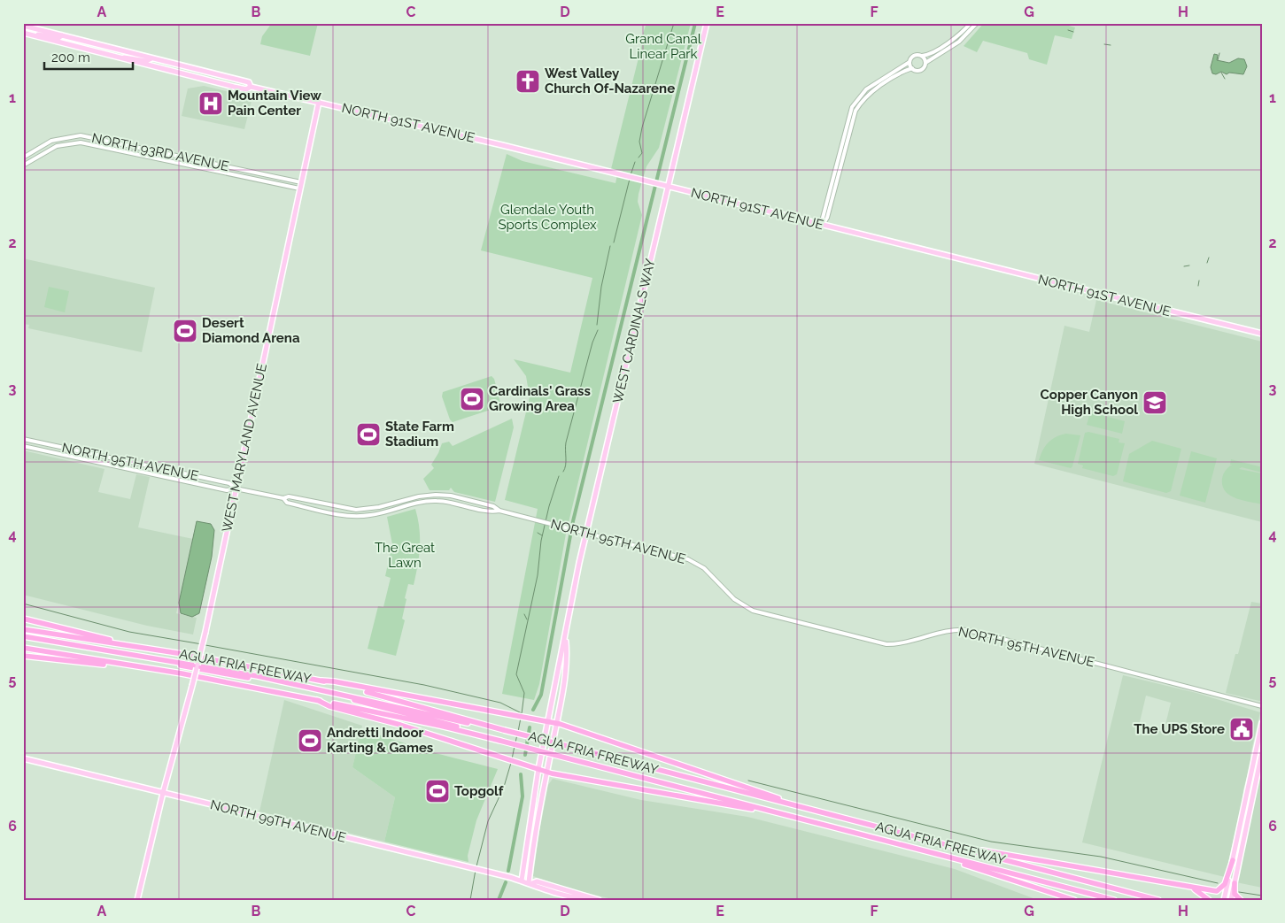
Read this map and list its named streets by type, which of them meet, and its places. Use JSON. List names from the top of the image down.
{
  "streets": {
    "highway": ["AGUA FRIA FREEWAY"],
    "main road": [
      "NORTH 91ST AVENUE",
      "WEST CARDINALS WAY",
      "WEST MARYLAND AVENUE",
      "NORTH 99TH AVENUE"
    ],
    "street": ["NORTH 93RD AVENUE", "NORTH 95TH AVENUE"]
  },
  "crossings": [
    ["NORTH 91ST AVENUE", "WEST CARDINALS WAY"],
    ["NORTH 91ST AVENUE", "WEST MARYLAND AVENUE"],
    ["NORTH 93RD AVENUE", "WEST MARYLAND AVENUE"],
    ["WEST CARDINALS WAY", "NORTH 95TH AVENUE"],
    ["WEST CARDINALS WAY", "NORTH 99TH AVENUE"],
    ["WEST MARYLAND AVENUE", "NORTH 95TH AVENUE"],
    ["WEST MARYLAND AVENUE", "NORTH 99TH AVENUE"]
  ],
  "parks": ["Grand Canal Linear Park", "Glendale Youth Sports Complex", "The Great Lawn"],
  "places": {
    "church": ["West Valley Church Of-Nazarene"],
    "hospital": ["Mountain View Pain Center"],
    "sports": [
      "Desert Diamond Arena",
      "Cardinals' Grass Growing Area",
      "State Farm Stadium",
      "Andretti Indoor Karting & Games",
      "Topgolf"
    ],
    "school or university": ["Copper Canyon High School"],
    "public building": ["The UPS Store"]
  },
  "scale_bar": "200 m",
  "grid": {
    "columns": [
      "A",
      "B",
      "C",
      "D",
      "E",
      "F",
      "G",
      "H"
    ],
    "rows": [
      "1",
      "2",
      "3",
      "4",
      "5",
      "6"
    ]
  }
}
